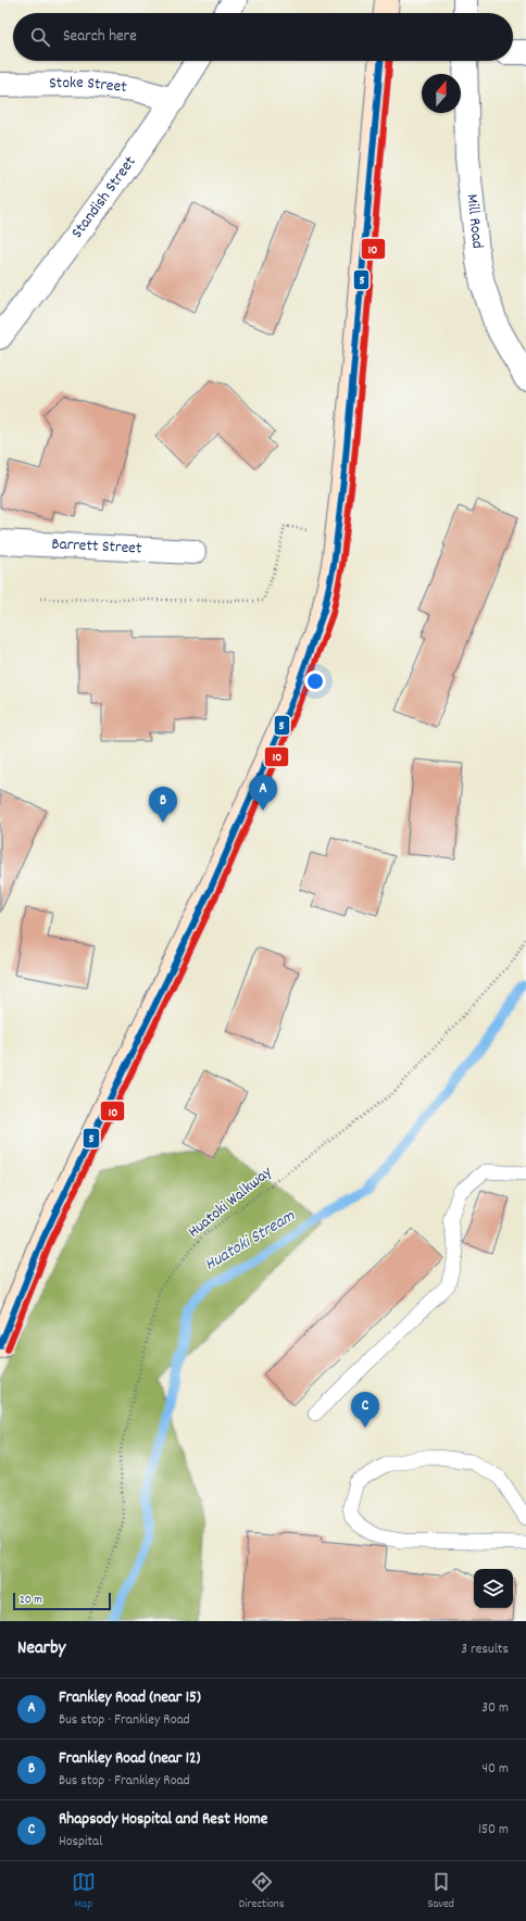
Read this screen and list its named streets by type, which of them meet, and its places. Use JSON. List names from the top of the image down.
{
  "streets": {
    "street": [
      "Stoke Street",
      "Standish Street",
      "Mill Road",
      "Barrett Street"
    ],
    "path": ["Huatoki Walkway"]
  },
  "crossings": [
    ["Stoke Street", "Standish Street"]
  ],
  "water": ["Huatoki Stream"],
  "lines": ["transit line 5", "transit line 10"],
  "scale_bar": "20 m",
  "north": "top",
  "page": {
    "search": "Search here",
    "pins": ["A", "B", "C"],
    "scale": "20 m",
    "heading": ["Nearby", "3 results"],
    "list": [
      {
        "mark": "A",
        "name": "Frankley Road (near 15)",
        "note": "Bus stop · Frankley Road",
        "value": "30 m"
      },
      {
        "mark": "B",
        "name": "Frankley Road (near 12)",
        "note": "Bus stop · Frankley Road",
        "value": "40 m"
      },
      {
        "mark": "C",
        "name": "Rhapsody Hospital and Rest Home",
        "note": "Hospital",
        "value": "150 m"
      }
    ],
    "nav": ["Map", "Directions", "Saved"]
  }
}
